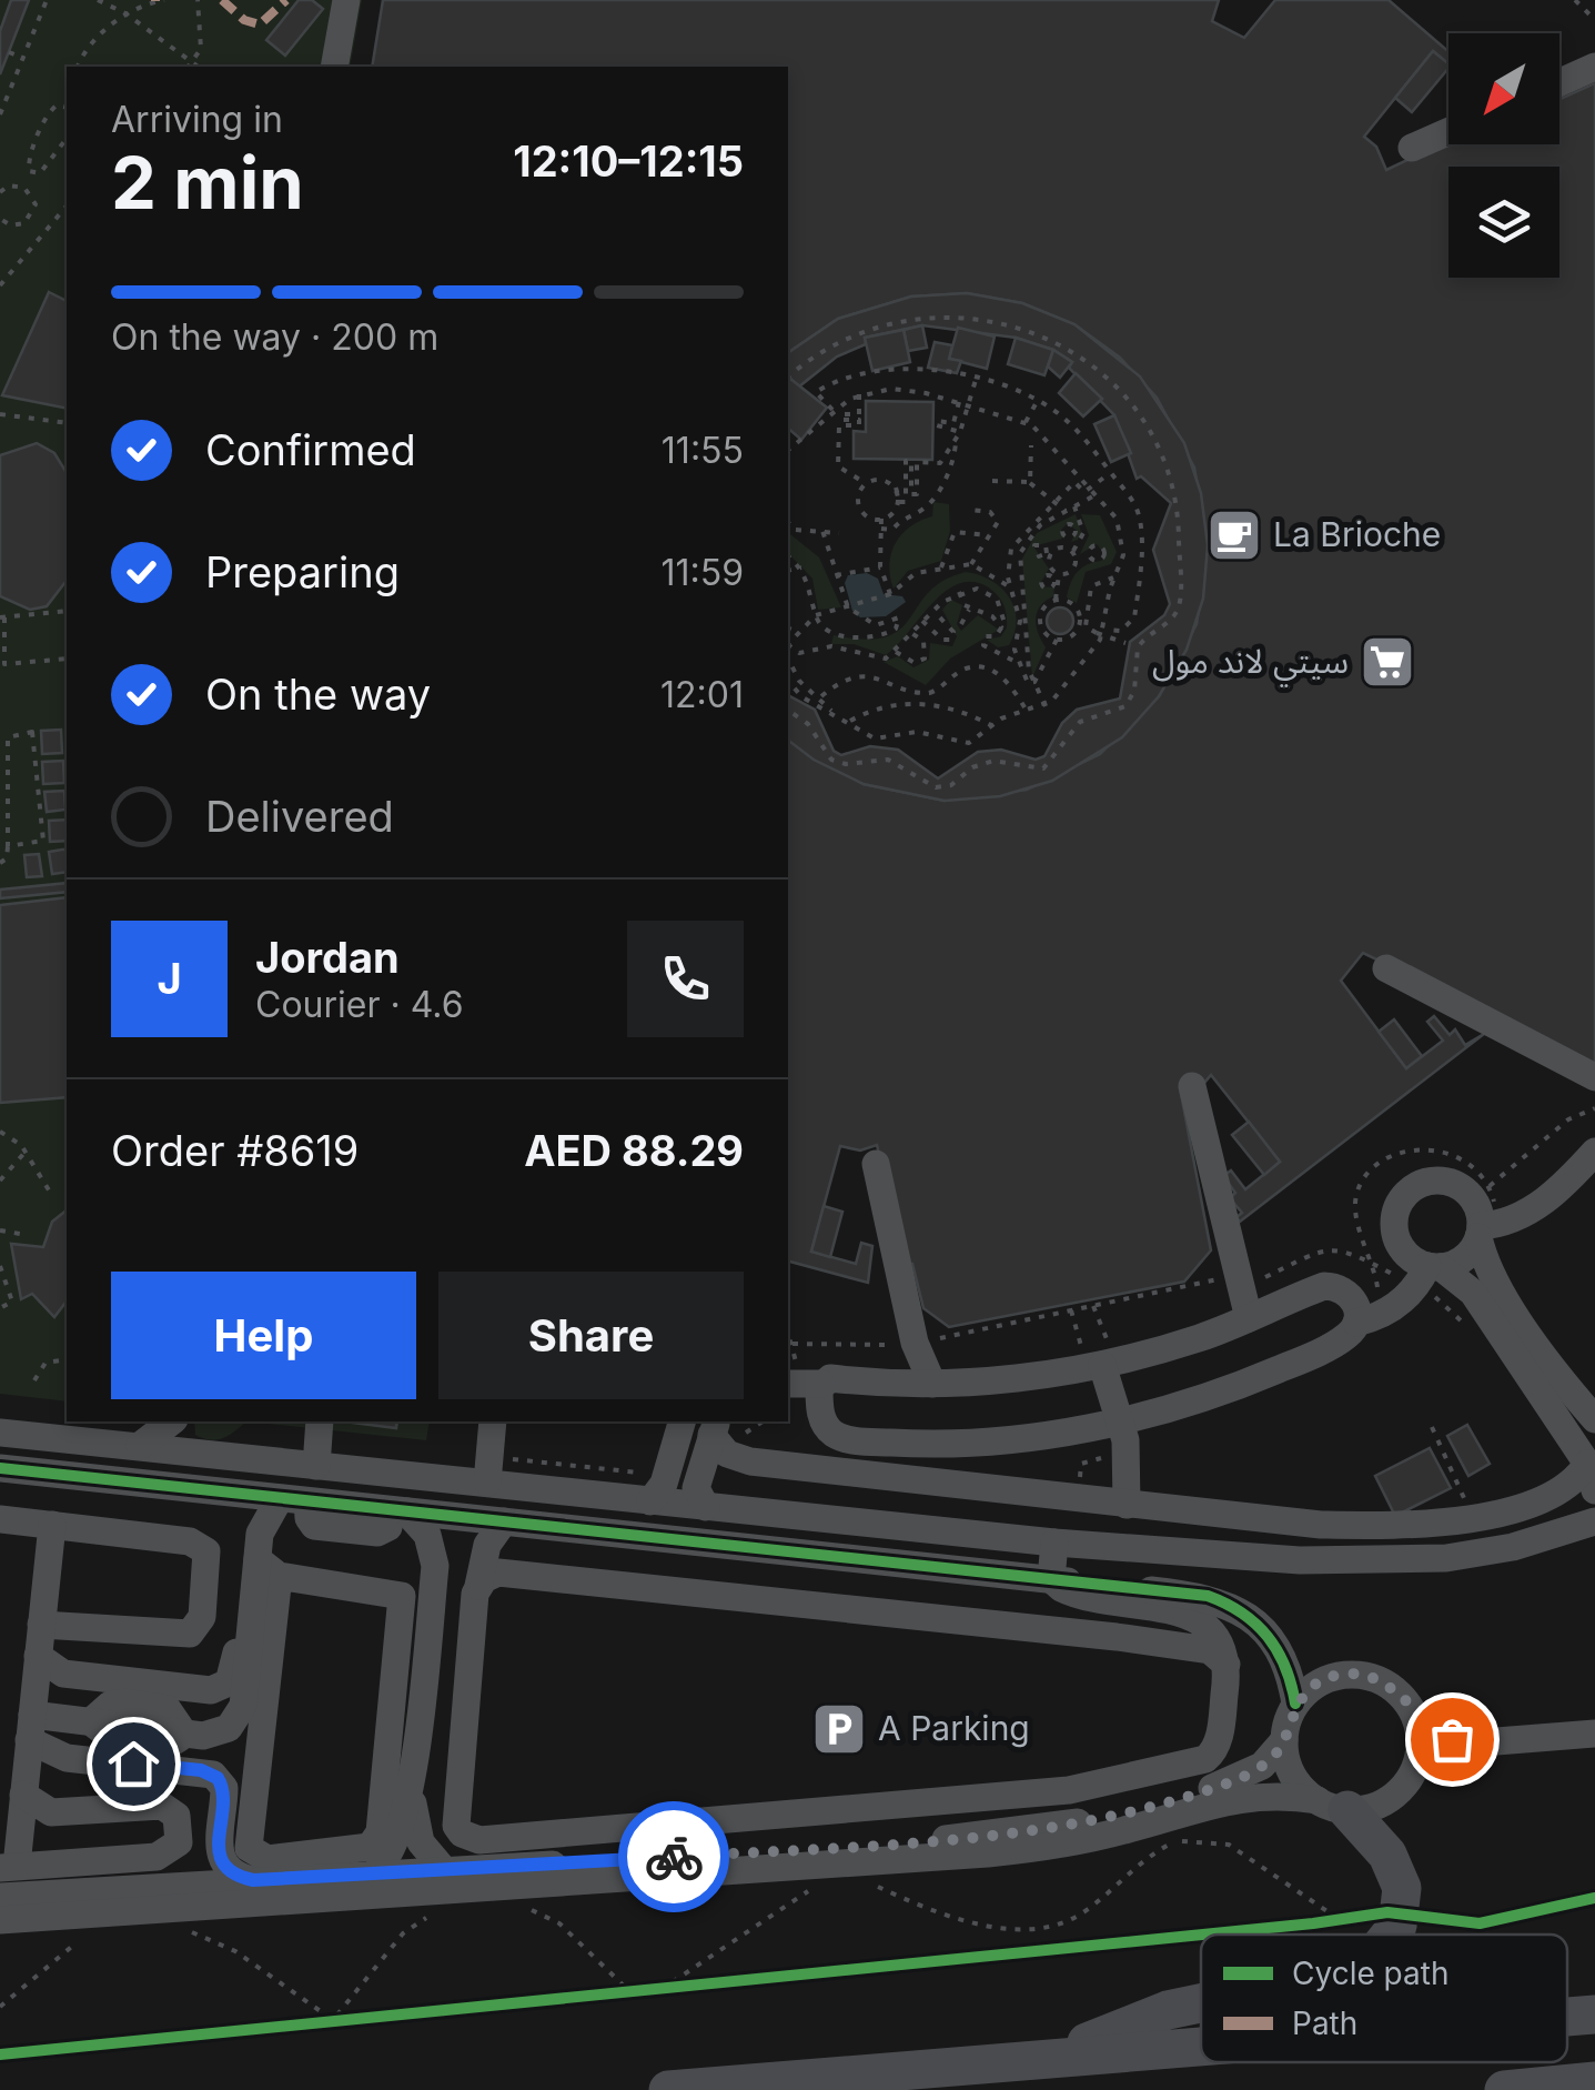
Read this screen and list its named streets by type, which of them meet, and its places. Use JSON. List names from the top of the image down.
{
  "places": {
    "cafe": ["La Brioche"],
    "supermarket": ["سيتي لاند مول"],
    "parking": ["A Parking"]
  },
  "legend": ["Cycle path", "Path"],
  "north": "bottom left",
  "page": {
    "heading": ["2 min", "Arriving in", "12:10–12:15"],
    "panel": [
      "Jordan",
      "Courier · 4.6",
      "Order #8619",
      "AED 88.29"
    ],
    "bar": "On the way · 200 m",
    "list": [
      ["Confirmed", "11:55"],
      ["Preparing", "11:59"],
      ["On the way", "12:01"],
      "Delivered"
    ],
    "round": "J",
    "buttons": ["Help", "Share"]
  }
}
